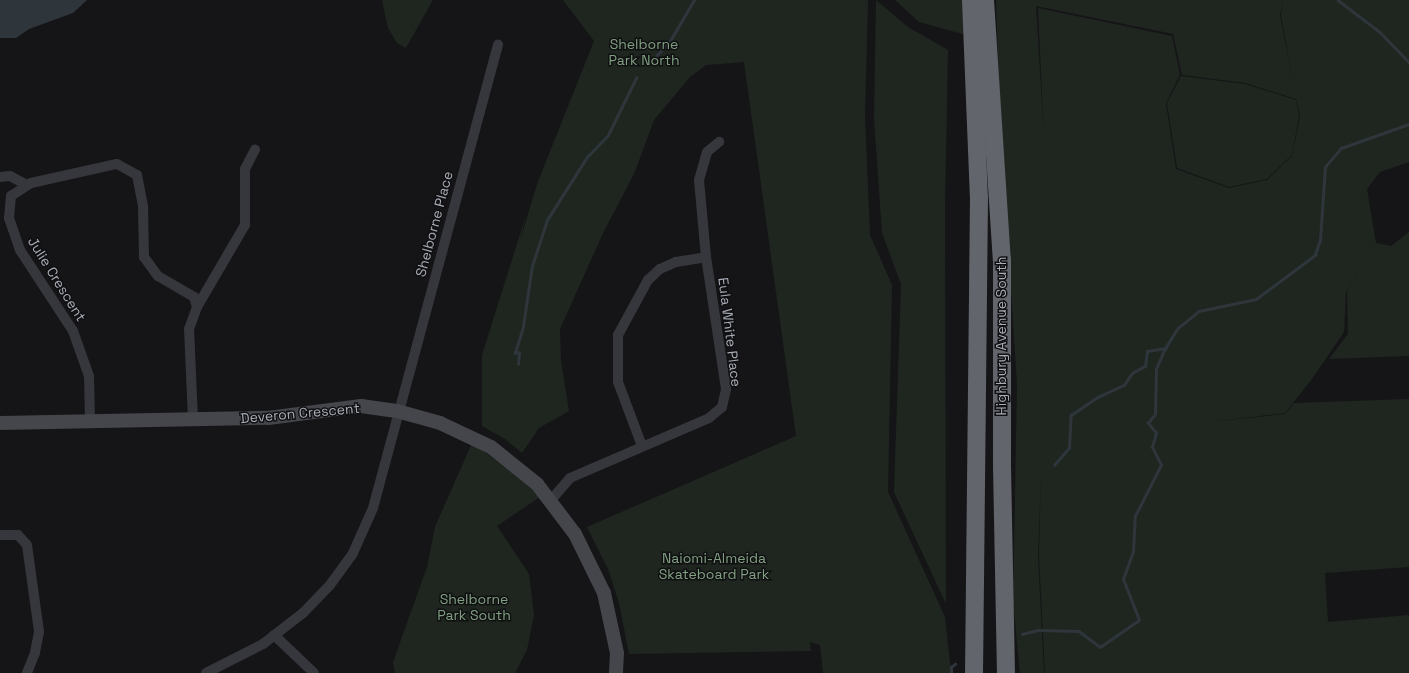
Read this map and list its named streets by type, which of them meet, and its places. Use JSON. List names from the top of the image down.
{
  "streets": {
    "highway": ["Highbury Avenue South"],
    "street": [
      "Shelborne Place",
      "Julie Crescent",
      "Eula White Place",
      "Deveron Crescent"
    ]
  },
  "crossings": [
    ["Shelborne Place", "Deveron Crescent"],
    ["Julie Crescent", "Deveron Crescent"],
    ["Eula White Place", "Deveron Crescent"]
  ],
  "parks": ["Shelborne Park North", "Naiomi-Almeida Skateboard Park", "Shelborne Park South"]
}
